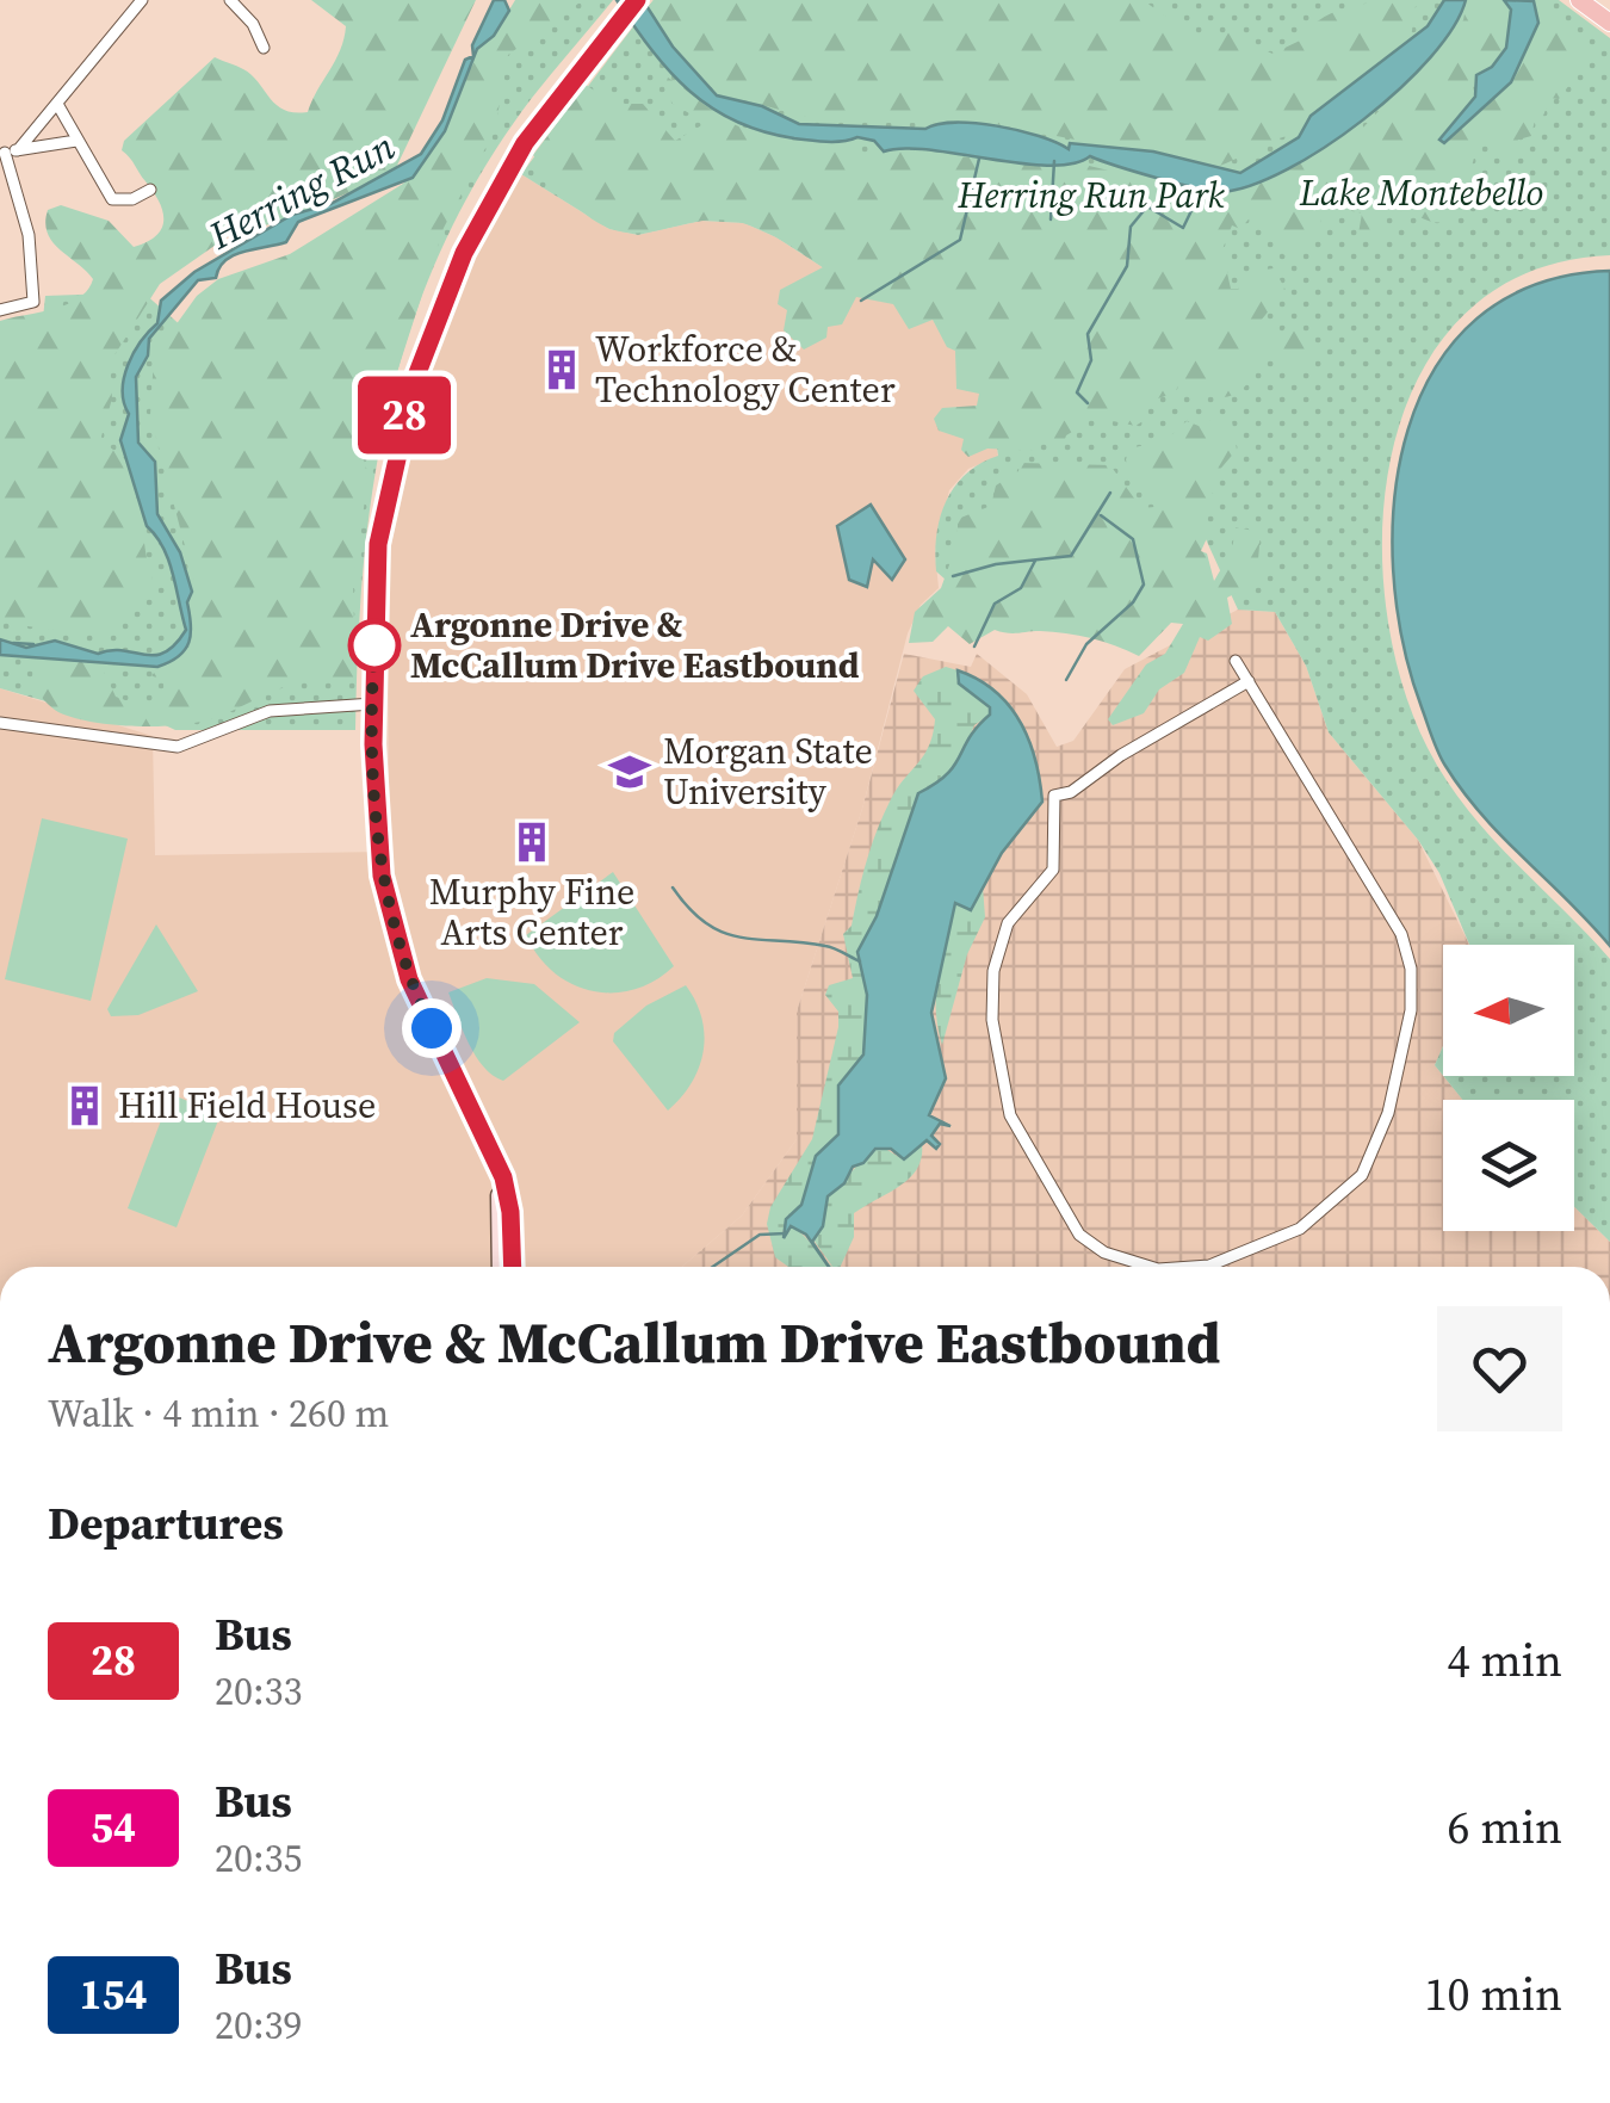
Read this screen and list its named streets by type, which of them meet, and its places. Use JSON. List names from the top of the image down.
{
  "water": ["Herring Run"],
  "parks": ["Lake Montebello", "Herring Run Park"],
  "places": {
    "building": ["Workforce & Technology Center", "Murphy Fine Arts Center", "Hill Field House"],
    "other": ["Argonne Drive & McCallum Drive Eastbound"],
    "school or university": ["Morgan State University"]
  },
  "lines": ["bus line 28"],
  "north": "left",
  "page": {
    "on_map": "28",
    "heading": [
      ["Argonne Drive & McCallum Drive Eastbound", "Walk · 4 min · 260 m"],
      "Departures"
    ],
    "list": [
      {
        "mark": "28",
        "name": "Bus",
        "note": "20:33",
        "value": "4 min"
      },
      {
        "mark": "54",
        "name": "Bus",
        "note": "20:35",
        "value": "6 min"
      },
      {
        "mark": "154",
        "name": "Bus",
        "note": "20:39",
        "value": "10 min"
      }
    ]
  }
}
